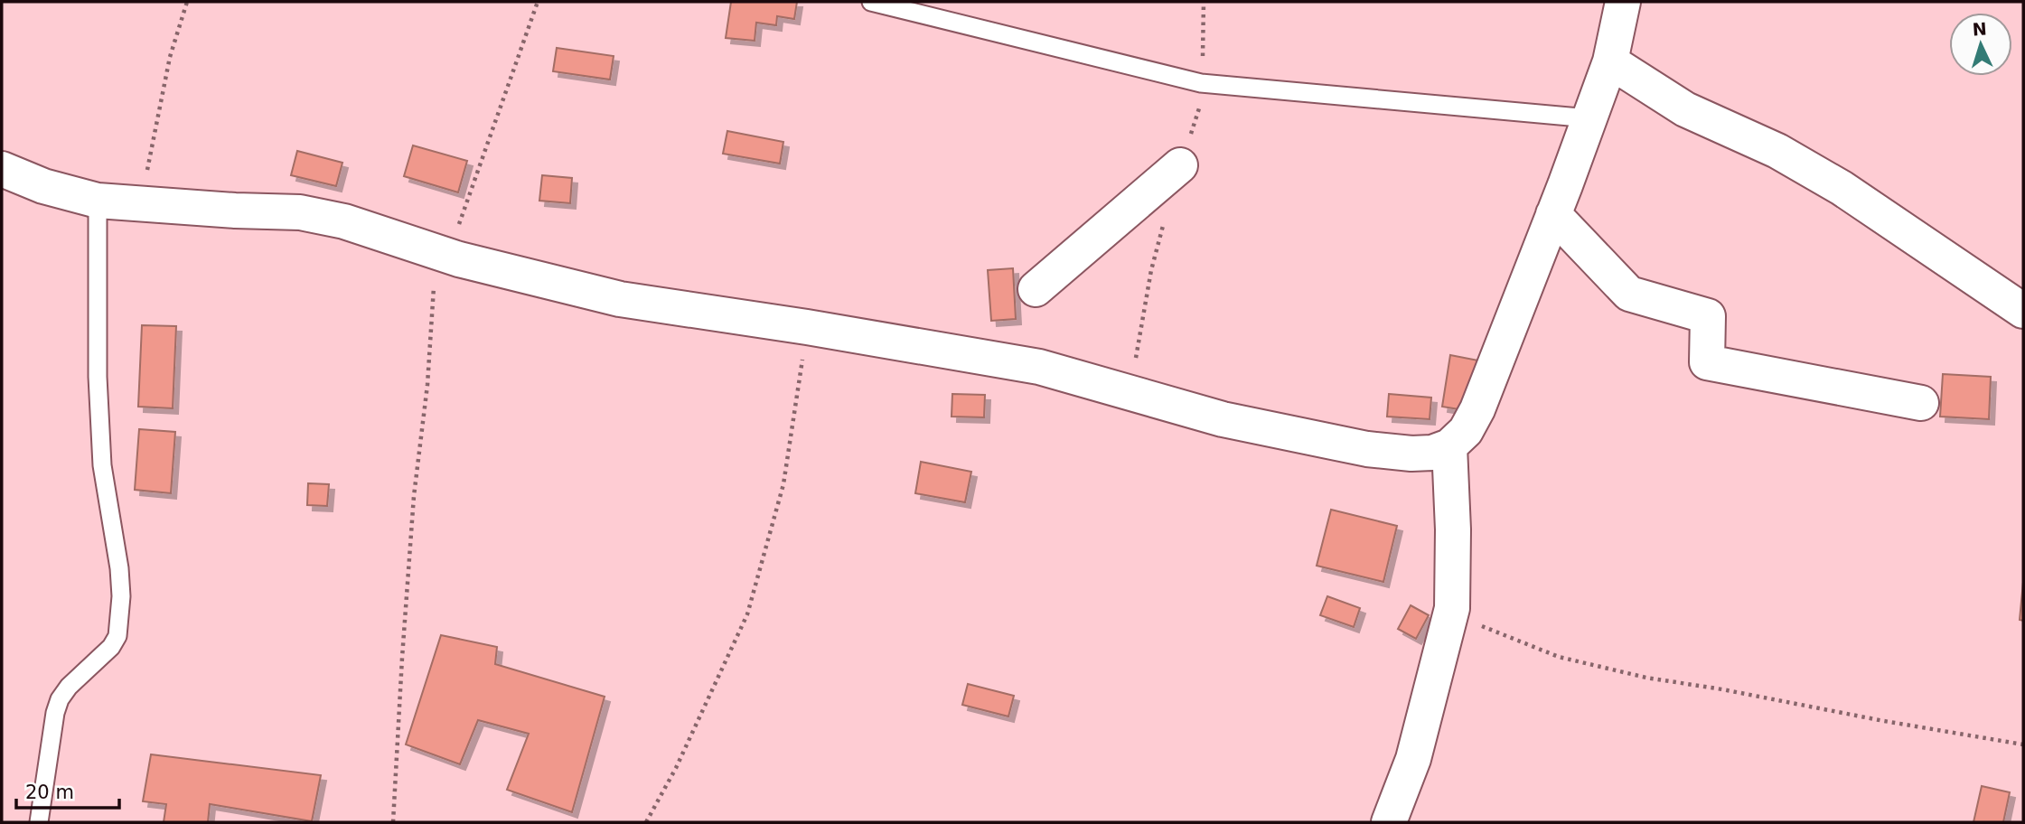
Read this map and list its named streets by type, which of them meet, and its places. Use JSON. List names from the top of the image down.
{
  "scale_bar": "20 m",
  "north": "top"
}
